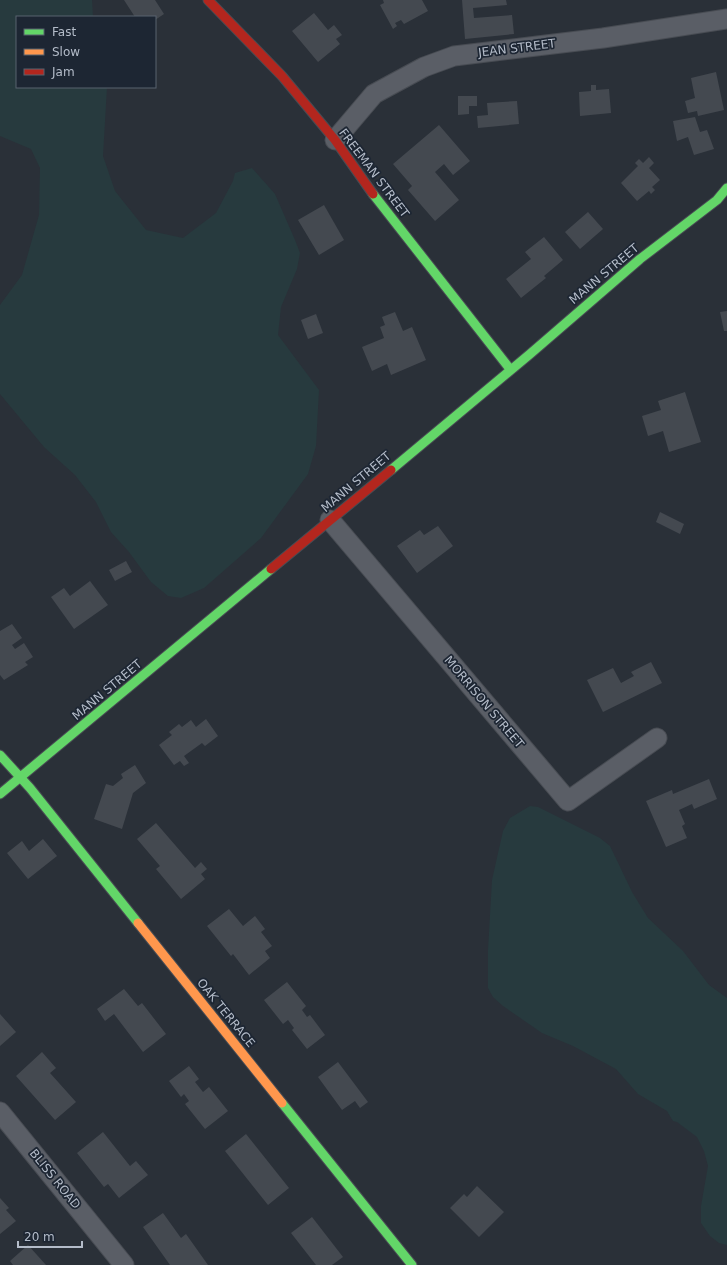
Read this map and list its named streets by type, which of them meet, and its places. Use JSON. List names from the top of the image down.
{
  "streets": {
    "street": [
      "JEAN STREET",
      "FREEMAN STREET",
      "MANN STREET",
      "MORRISON STREET",
      "OAK TERRACE",
      "BLISS ROAD"
    ]
  },
  "crossings": [
    ["JEAN STREET", "FREEMAN STREET"],
    ["FREEMAN STREET", "MANN STREET"],
    ["MANN STREET", "MORRISON STREET"],
    ["MANN STREET", "OAK TERRACE"]
  ],
  "legend": ["Fast", "Slow", "Jam"],
  "scale_bar": "20 m"
}
